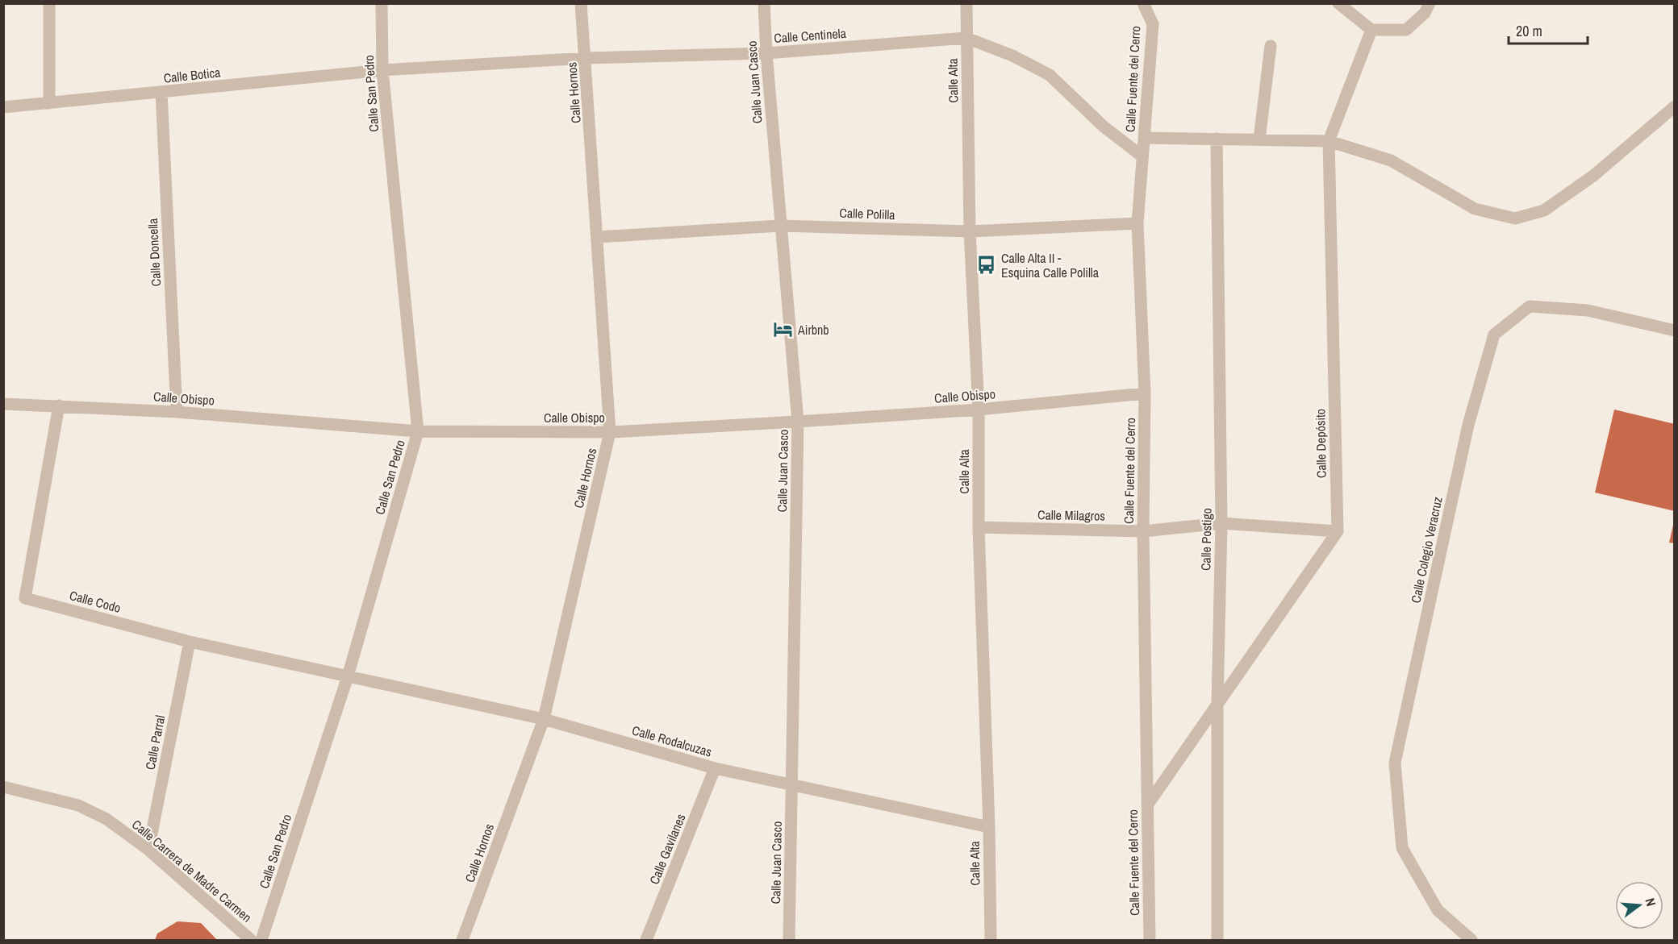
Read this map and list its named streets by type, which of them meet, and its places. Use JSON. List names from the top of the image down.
{
  "streets": {
    "street": [
      "Calle Centinela",
      "Calle Botica",
      "Calle Fuente del Cerro",
      "Calle Alta",
      "Calle Juan Casco",
      "Calle Hornos",
      "Calle San Pedro",
      "Calle Polilla",
      "Calle Doncella",
      "Calle Obispo",
      "Calle Depósito",
      "Calle Milagros",
      "Calle Postigo",
      "Calle Colegio Veracruz",
      "Calle Codo",
      "Calle Rodalcuzas",
      "Calle Parral",
      "Calle Gavilanes",
      "Calle Carrera de Madre Carmen"
    ]
  },
  "crossings": [
    ["Calle Centinela", "Calle Botica"],
    ["Calle Centinela", "Calle Fuente del Cerro"],
    ["Calle Centinela", "Calle Alta"],
    ["Calle Centinela", "Calle Juan Casco"],
    ["Calle Centinela", "Calle Hornos"],
    ["Calle Centinela", "Calle San Pedro"],
    ["Calle Botica", "Calle San Pedro"],
    ["Calle Botica", "Calle Doncella"],
    ["Calle Fuente del Cerro", "Calle Polilla"],
    ["Calle Fuente del Cerro", "Calle Obispo"],
    ["Calle Fuente del Cerro", "Calle Milagros"],
    ["Calle Alta", "Calle Polilla"],
    ["Calle Alta", "Calle Obispo"],
    ["Calle Alta", "Calle Milagros"],
    ["Calle Alta", "Calle Rodalcuzas"],
    ["Calle Juan Casco", "Calle Polilla"],
    ["Calle Juan Casco", "Calle Obispo"],
    ["Calle Juan Casco", "Calle Rodalcuzas"],
    ["Calle Hornos", "Calle Polilla"],
    ["Calle Hornos", "Calle Obispo"],
    ["Calle Hornos", "Calle Rodalcuzas"],
    ["Calle San Pedro", "Calle Obispo"],
    ["Calle San Pedro", "Calle Codo"],
    ["Calle San Pedro", "Calle Rodalcuzas"],
    ["Calle Doncella", "Calle Obispo"],
    ["Calle Obispo", "Calle Codo"],
    ["Calle Depósito", "Calle Milagros"],
    ["Calle Milagros", "Calle Postigo"],
    ["Calle Codo", "Calle Rodalcuzas"],
    ["Calle Codo", "Calle Parral"],
    ["Calle Rodalcuzas", "Calle Gavilanes"],
    ["Calle Parral", "Calle Carrera de Madre Carmen"]
  ],
  "places": {
    "bus stop": ["Calle Alta II - Esquina Calle Polilla"],
    "hotel": ["Airbnb"]
  },
  "scale_bar": "20 m",
  "north": "right"
}
